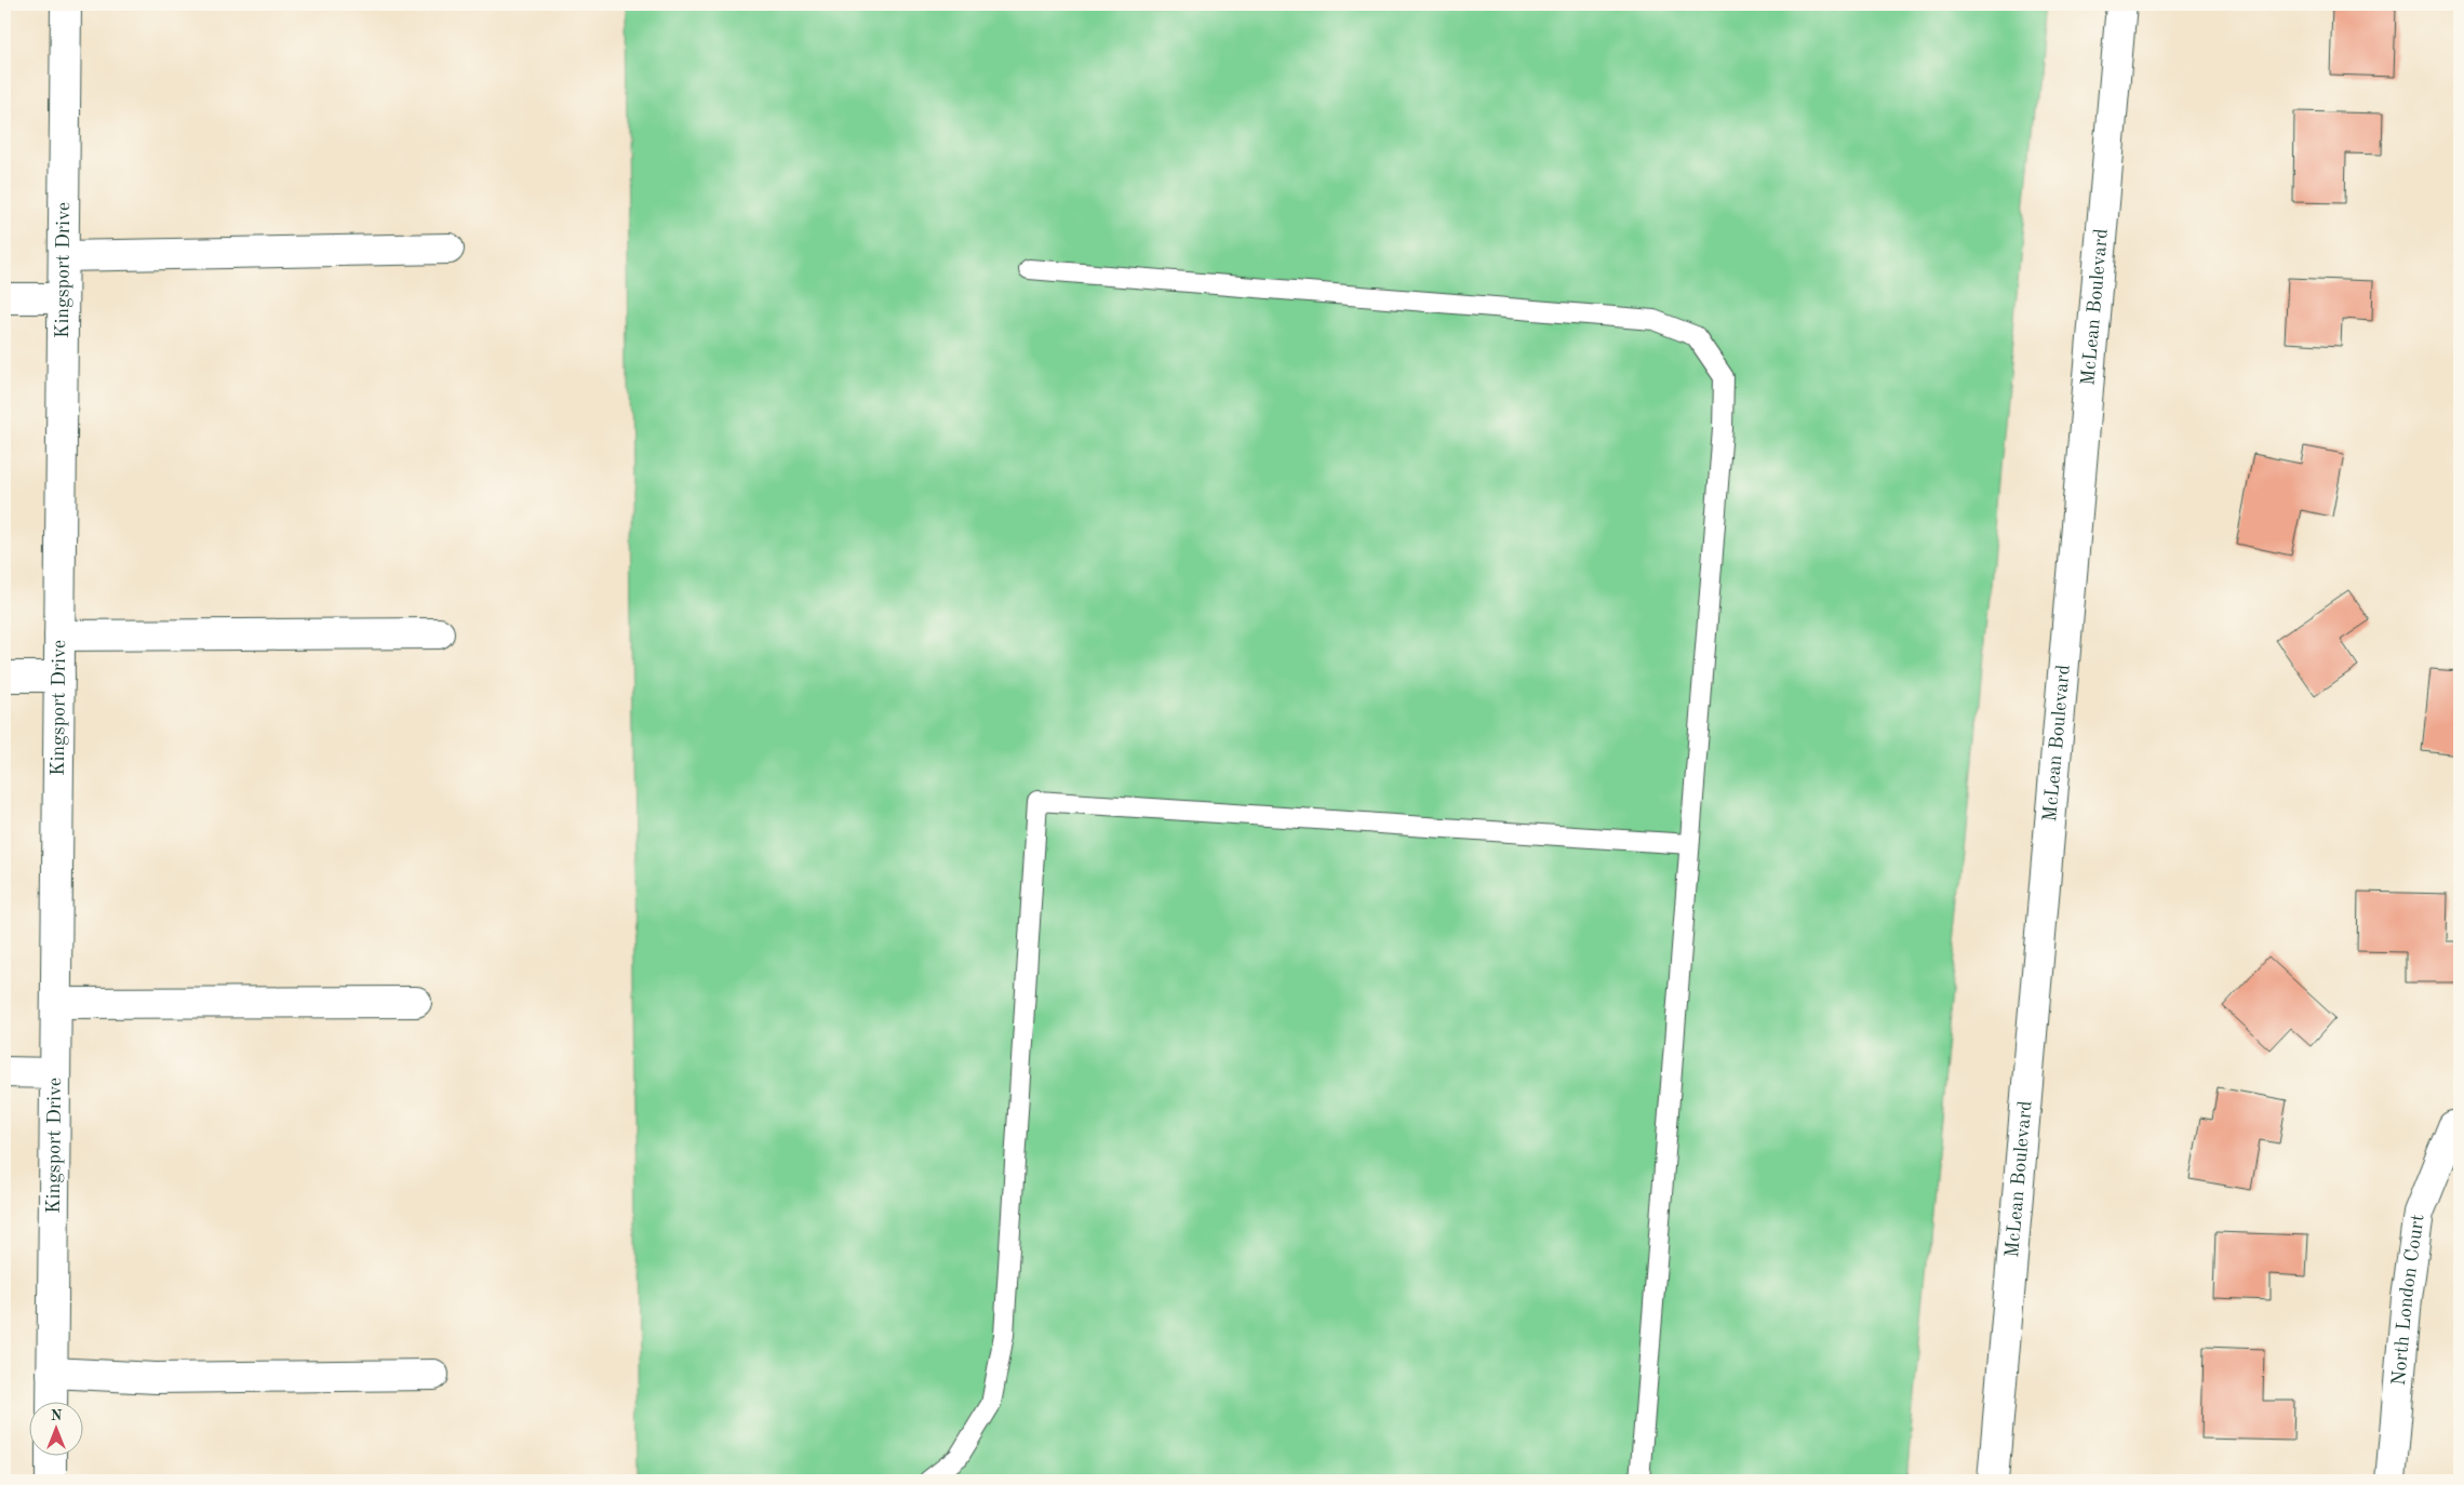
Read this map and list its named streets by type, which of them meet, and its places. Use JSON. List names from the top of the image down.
{
  "streets": {
    "street": ["Kingsport Drive", "McLean Boulevard", "North London Court"]
  },
  "north": "top"
}
